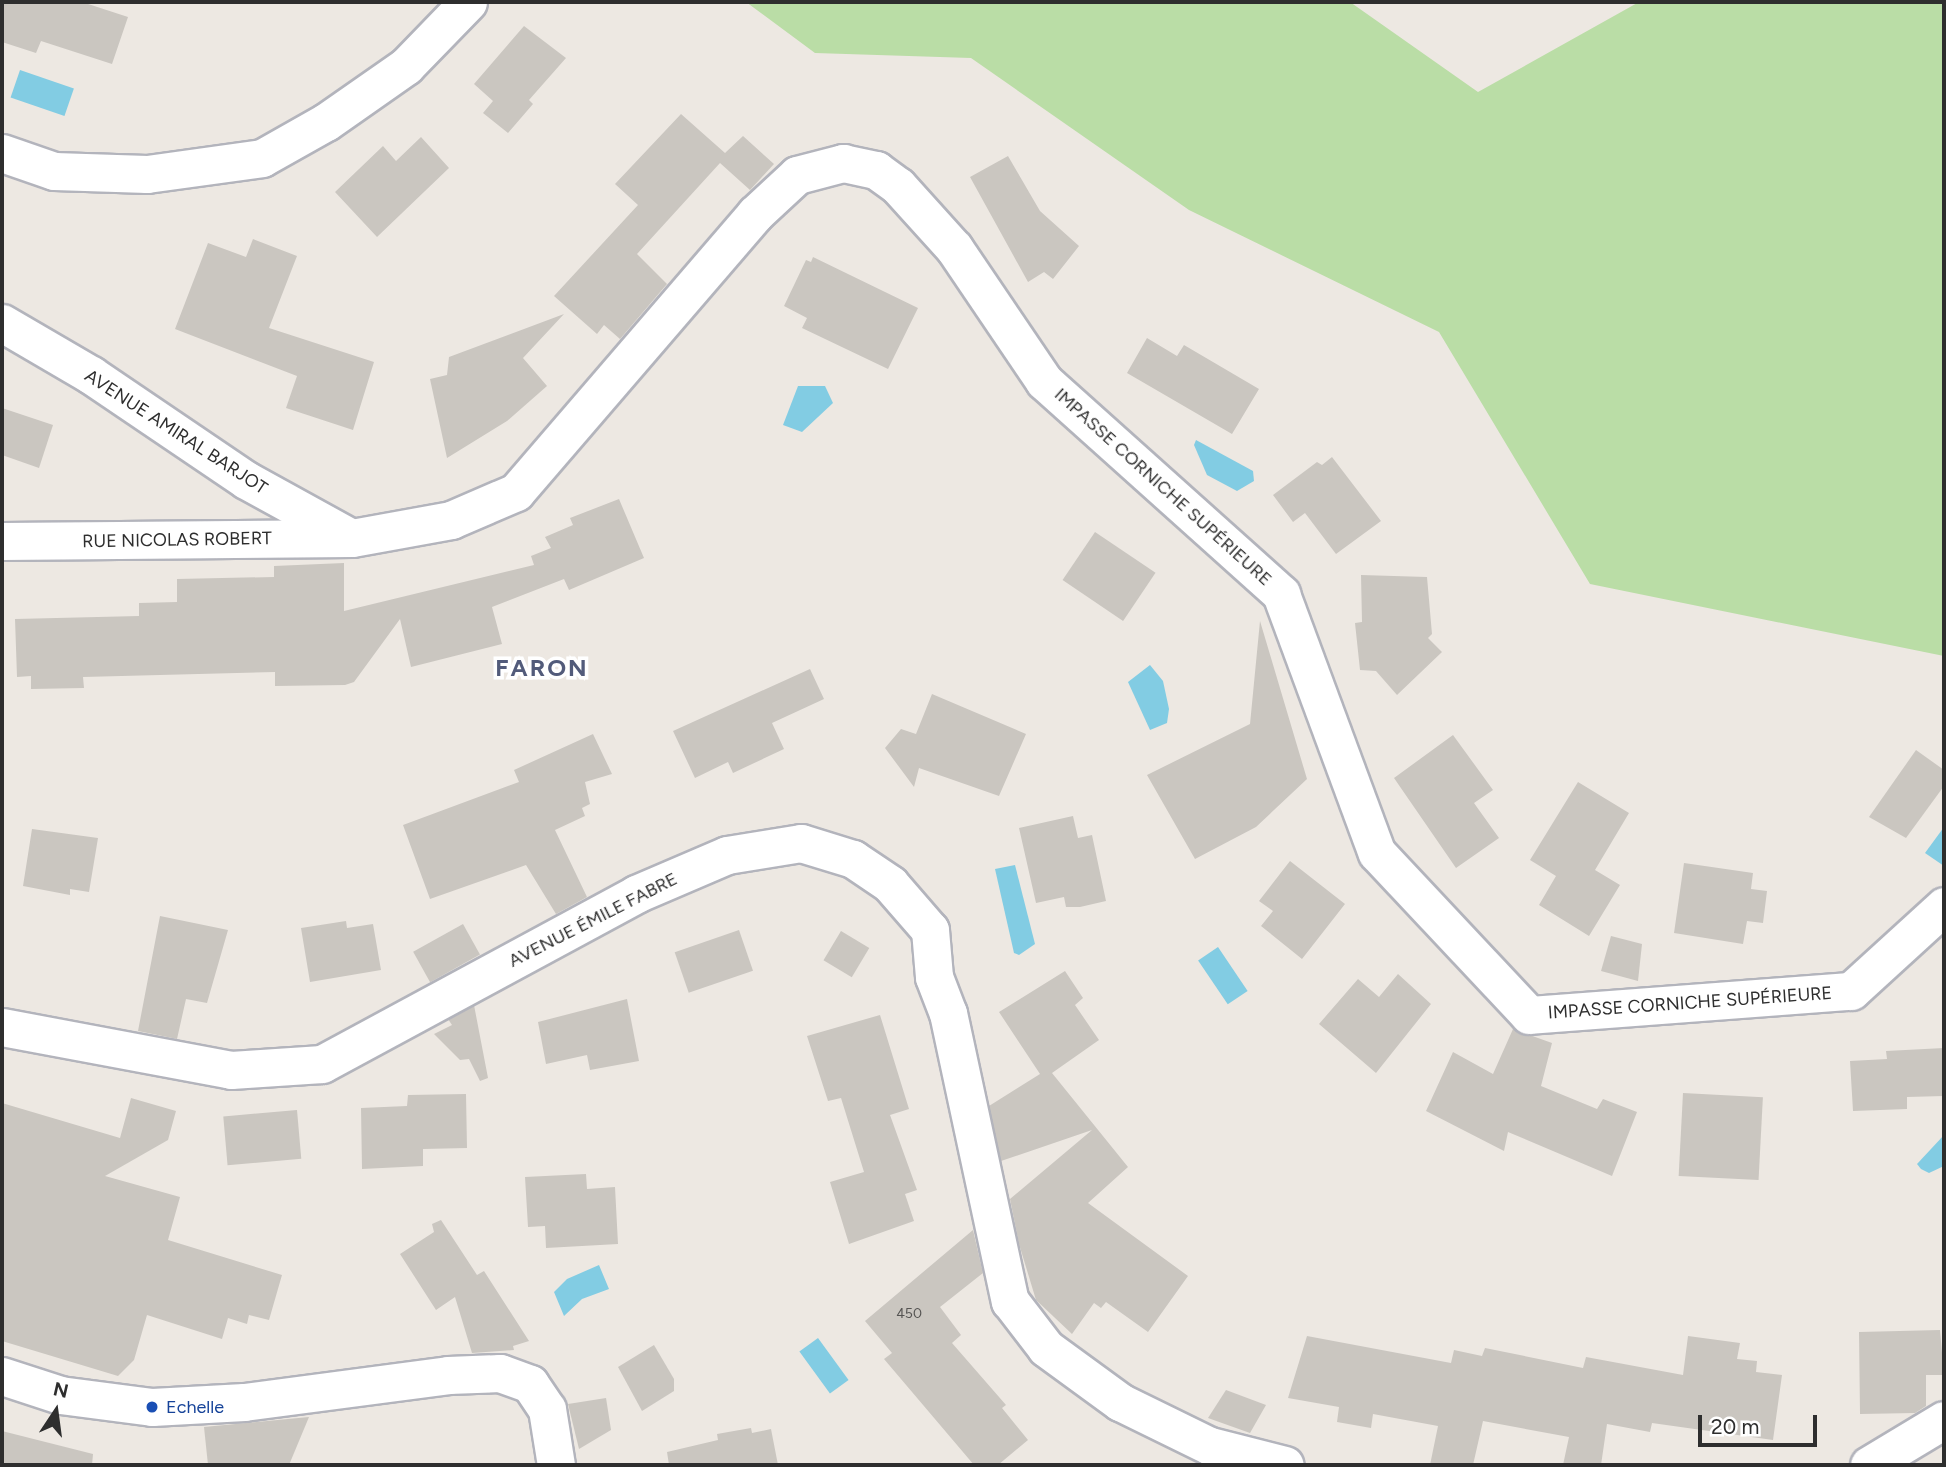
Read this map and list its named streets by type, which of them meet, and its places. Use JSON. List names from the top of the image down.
{
  "streets": {
    "street": [
      "AVENUE AMIRAL BARJOT",
      "IMPASSE CORNICHE SUPÉRIEURE",
      "RUE NICOLAS ROBERT",
      "AVENUE ÉMILE FABRE"
    ]
  },
  "crossings": [
    ["AVENUE AMIRAL BARJOT", "IMPASSE CORNICHE SUPÉRIEURE"],
    ["AVENUE AMIRAL BARJOT", "RUE NICOLAS ROBERT"],
    ["IMPASSE CORNICHE SUPÉRIEURE", "RUE NICOLAS ROBERT"]
  ],
  "districts": ["FARON"],
  "places": ["Echelle"],
  "house_numbers": ["450"],
  "scale_bar": "20 m",
  "north": "top"
}
